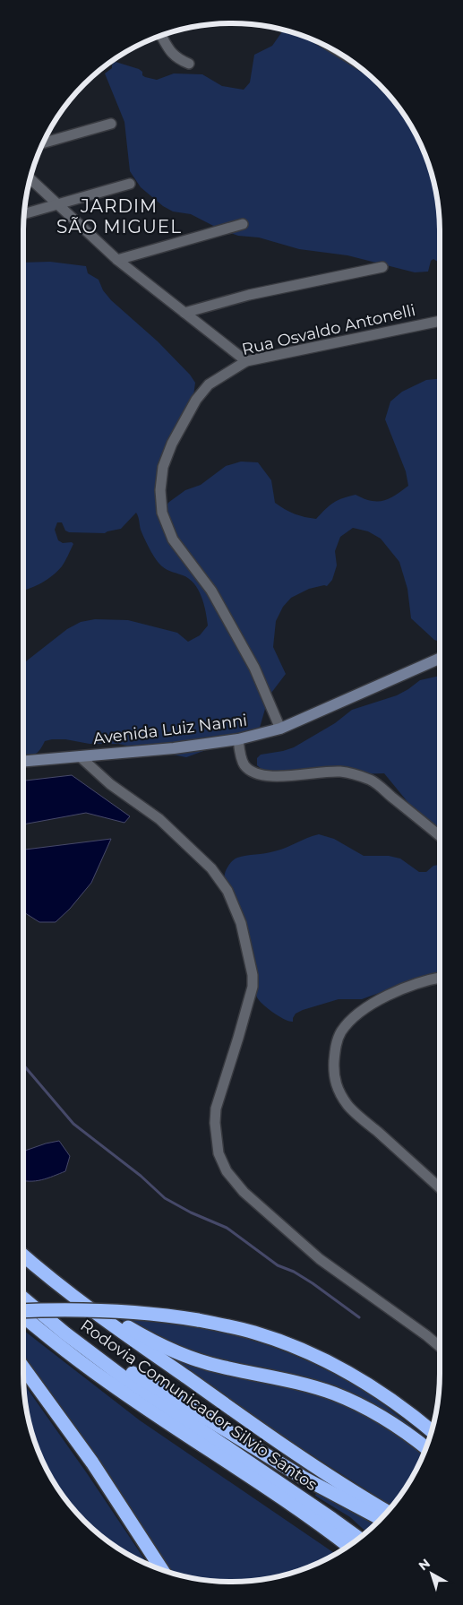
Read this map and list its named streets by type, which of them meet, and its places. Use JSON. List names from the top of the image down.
{
  "streets": {
    "highway": ["Rodovia Comunicador Silvio Santos"],
    "street": ["Rua Osvaldo Antonelli", "Avenida Luiz Nanni"]
  },
  "crossings": [
    ["Rua Osvaldo Antonelli", "Avenida Luiz Nanni"]
  ],
  "districts": ["JARDIM SÃO MIGUEL"],
  "north": "top left"
}
